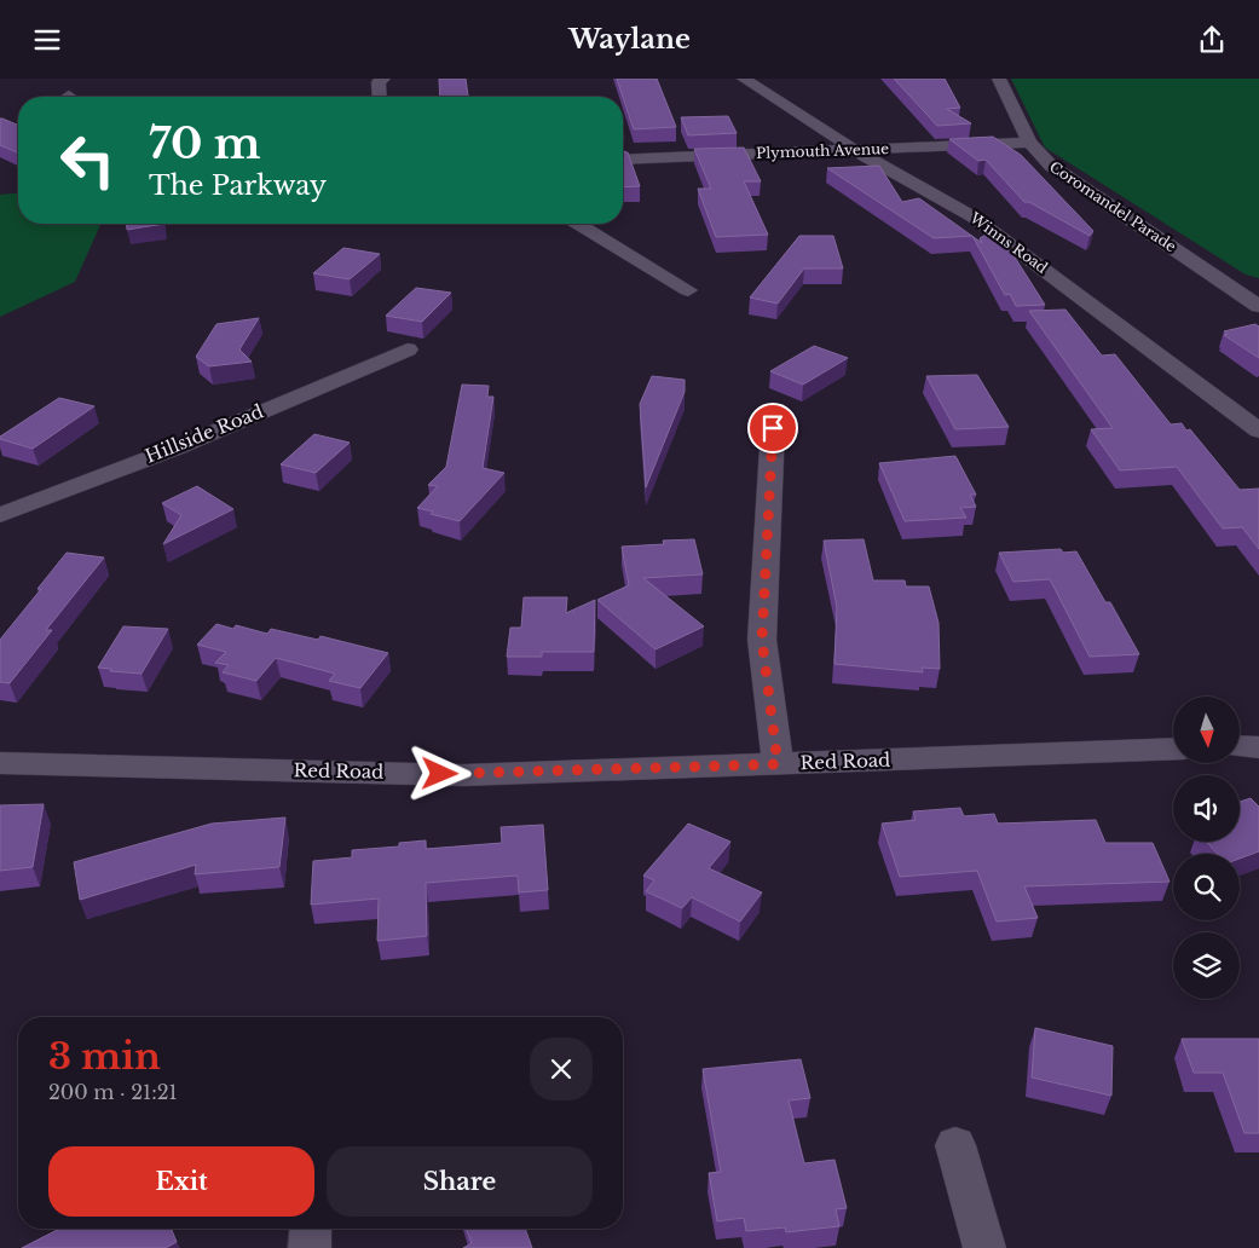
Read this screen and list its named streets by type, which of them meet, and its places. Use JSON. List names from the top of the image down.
{
  "streets": {
    "street": [
      "Plymouth Avenue",
      "Coromandel Parade",
      "Winns Road",
      "Hillside Road",
      "Red Road"
    ]
  },
  "crossings": [
    ["Plymouth Avenue", "Coromandel Parade"],
    ["Plymouth Avenue", "Winns Road"]
  ],
  "north": "bottom",
  "page": {
    "header": "Waylane",
    "turn": ["70 m", "The Parkway"],
    "heading": ["3 min", "200 m · 21:21"],
    "buttons": ["Exit", "Share"]
  }
}
